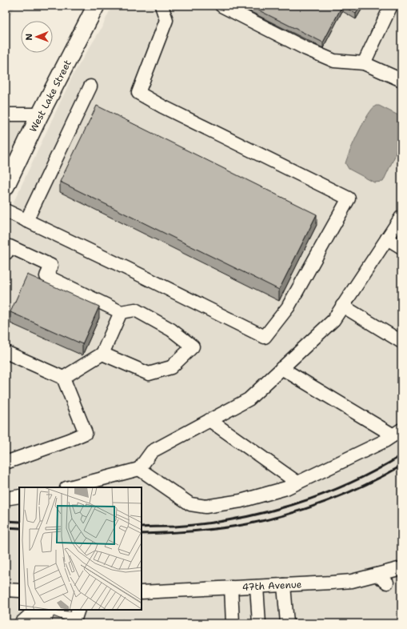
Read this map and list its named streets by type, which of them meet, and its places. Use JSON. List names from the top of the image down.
{
  "streets": {
    "main road": ["West Lake Street"],
    "street": ["47th Avenue"]
  },
  "north": "left"
}
